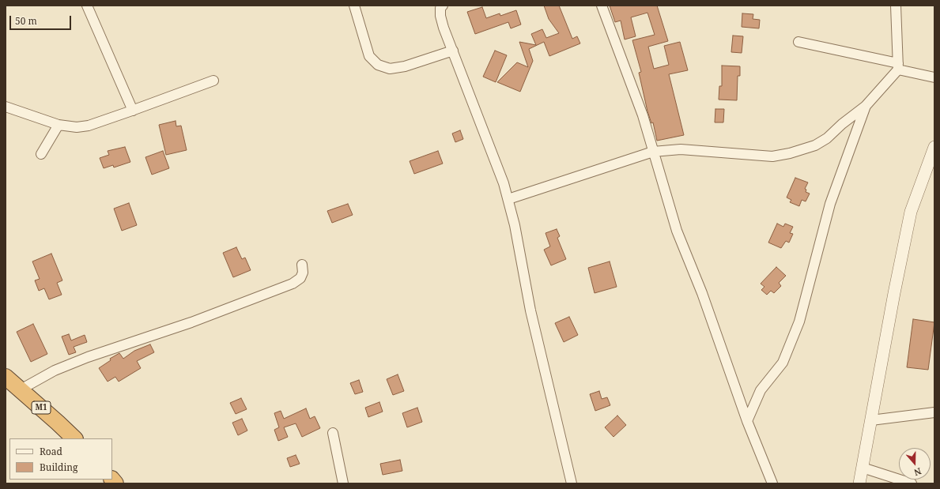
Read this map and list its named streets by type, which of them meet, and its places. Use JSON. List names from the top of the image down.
{
  "streets": {
    "highway": ["M1"]
  },
  "legend": ["Road", "Building"],
  "scale_bar": "50 m",
  "north": "bottom"
}
